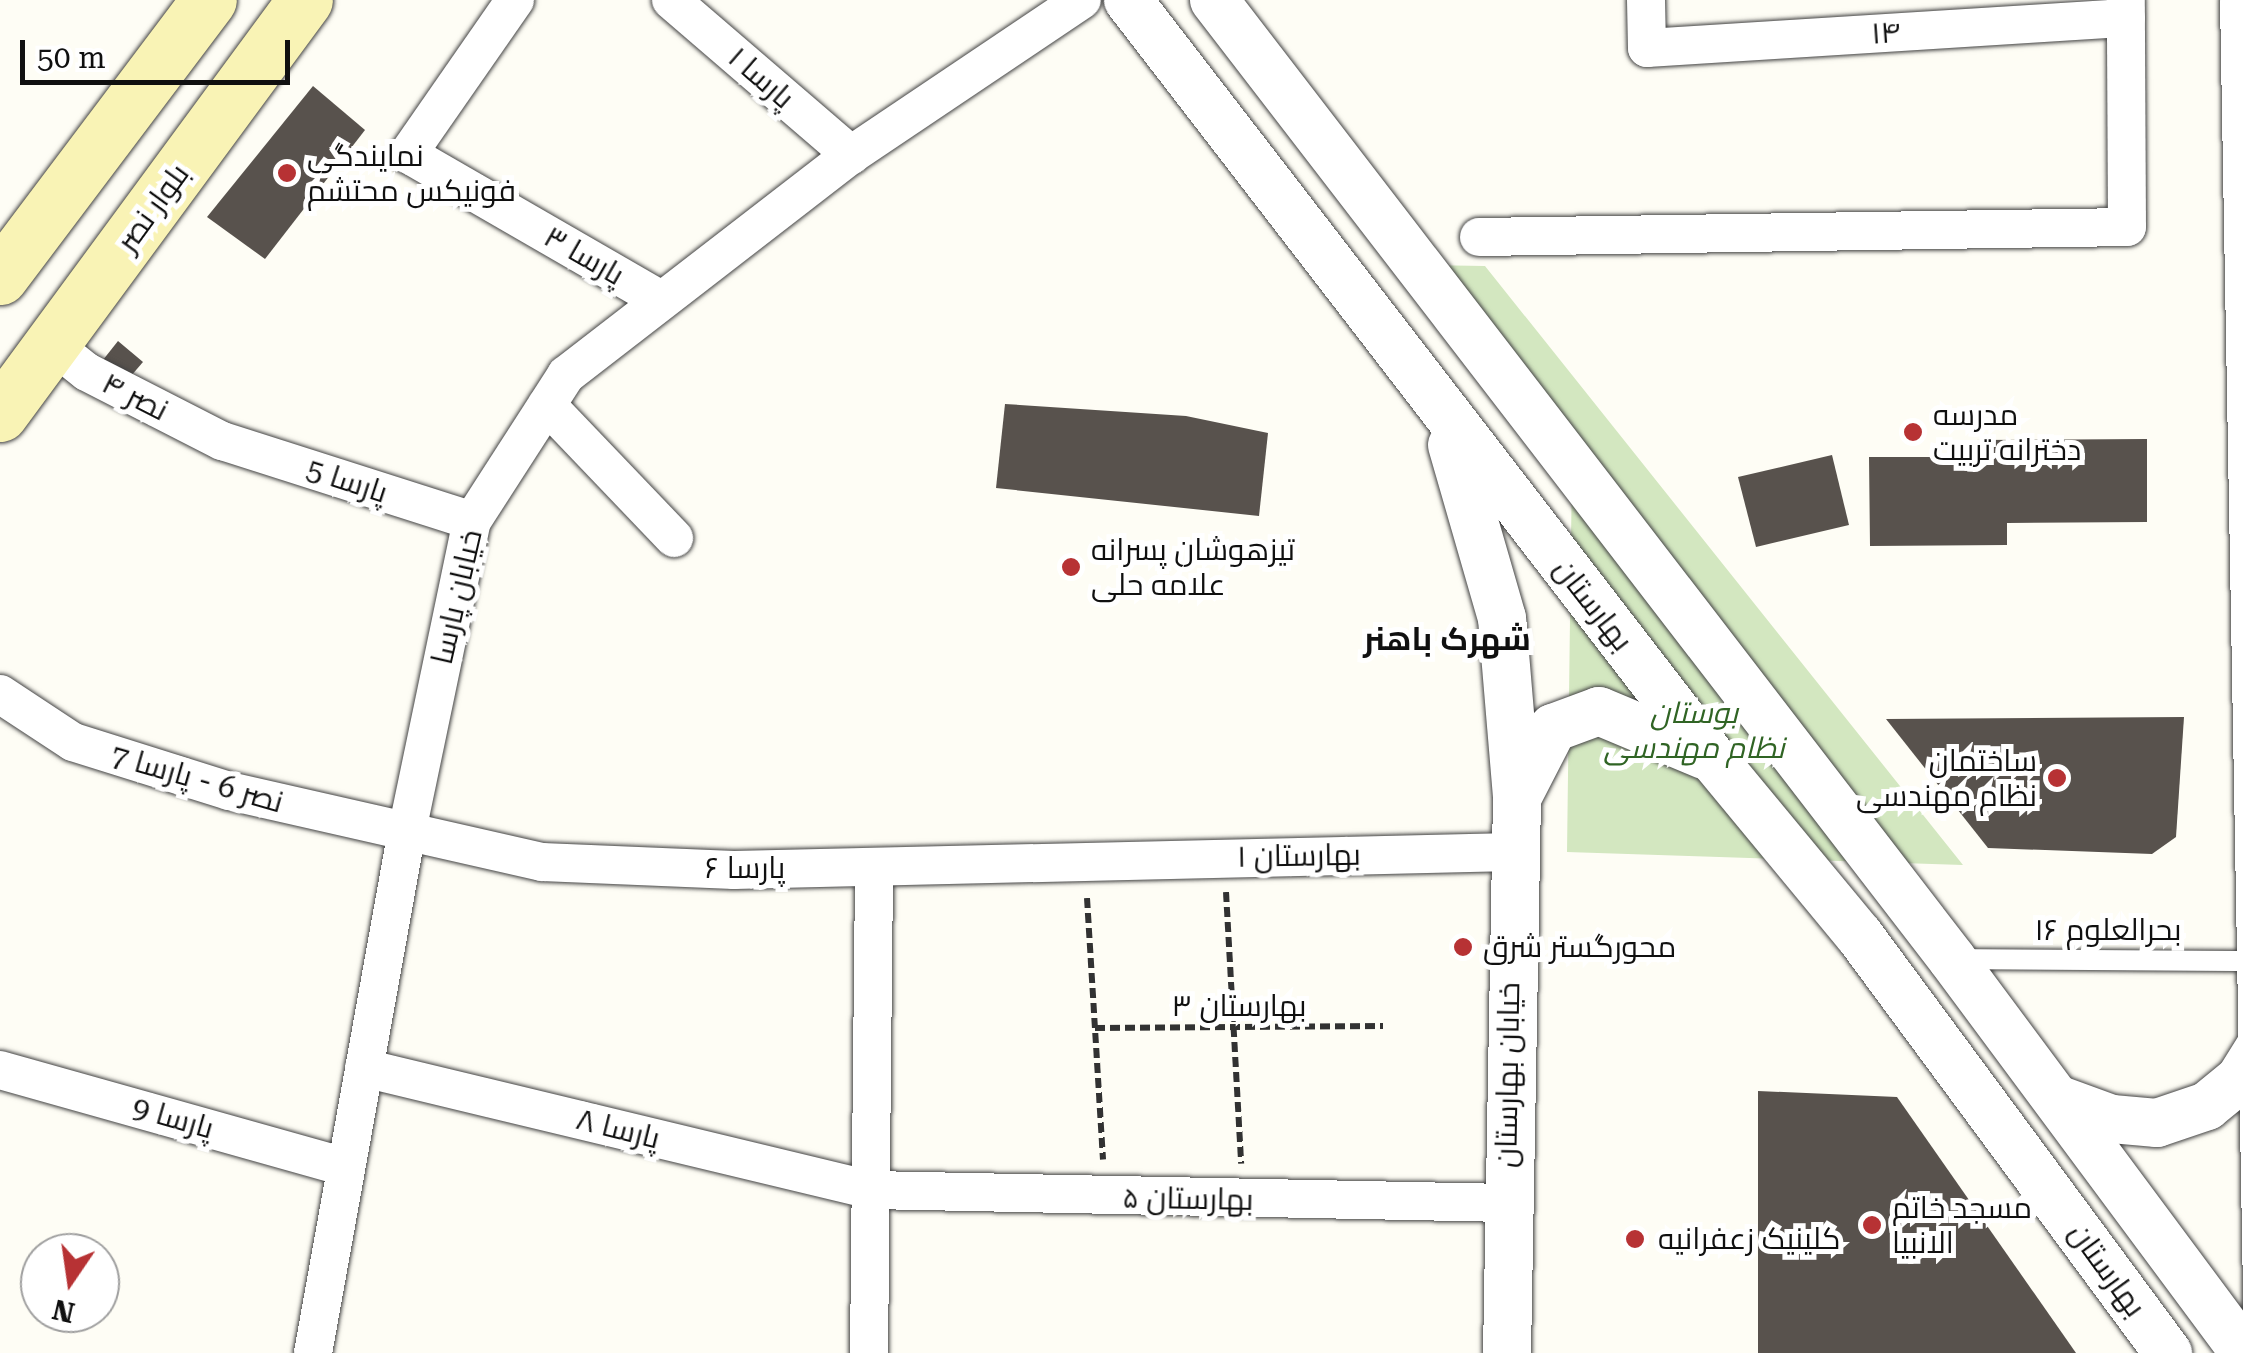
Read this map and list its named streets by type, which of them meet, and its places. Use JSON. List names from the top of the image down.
{
  "streets": {
    "main road": ["بلوار نصر"],
    "street": [
      "۱۴",
      "پارسا ۱",
      "پارسا ۳",
      "نصر ۴",
      "پارسا 5",
      "خیابان پارسا",
      "بهارستان",
      "نصر 6 - پارسا 7",
      "بهارستان ۱",
      "پارسا ۶",
      "خیابان بهارستان",
      "پارسا 9",
      "۸ پارسا",
      "بهارستان ۵"
    ],
    "lane": ["بحرالعلوم ۱۶"],
    "path": ["بهارستان ۳"]
  },
  "crossings": [
    ["پارسا ۱", "خیابان پارسا"],
    ["بلوار نصر", "نصر ۴"],
    ["پارسا ۳", "خیابان پارسا"],
    ["نصر ۴", "پارسا 5"],
    ["پارسا 5", "خیابان پارسا"],
    ["خیابان پارسا", "نصر 6 - پارسا 7"],
    ["خیابان پارسا", "پارسا ۶"],
    ["خیابان پارسا", "پارسا 9"],
    ["خیابان پارسا", "۸ پارسا"],
    ["بهارستان", "بحرالعلوم ۱۶"],
    ["نصر 6 - پارسا 7", "پارسا ۶"],
    ["بهارستان ۱", "پارسا ۶"],
    ["بهارستان ۱", "خیابان بهارستان"],
    ["خیابان بهارستان", "بهارستان ۵"],
    ["۸ پارسا", "بهارستان ۵"]
  ],
  "districts": ["شهرک باهنر"],
  "parks": ["بوستان نظام مهندسی"],
  "places": [
    "نمایندگی فونیکس محتشم",
    "مدرسه دخترانه تربیت",
    "تیزهوشان پسرانه علامه حلی",
    "ساختمان نظام مهندسی",
    "محورگستر شرق",
    "مسجد خاتم الانبیا",
    "کلینیک زعفرانیه"
  ],
  "scale_bar": "50 m",
  "north": "bottom"
}
